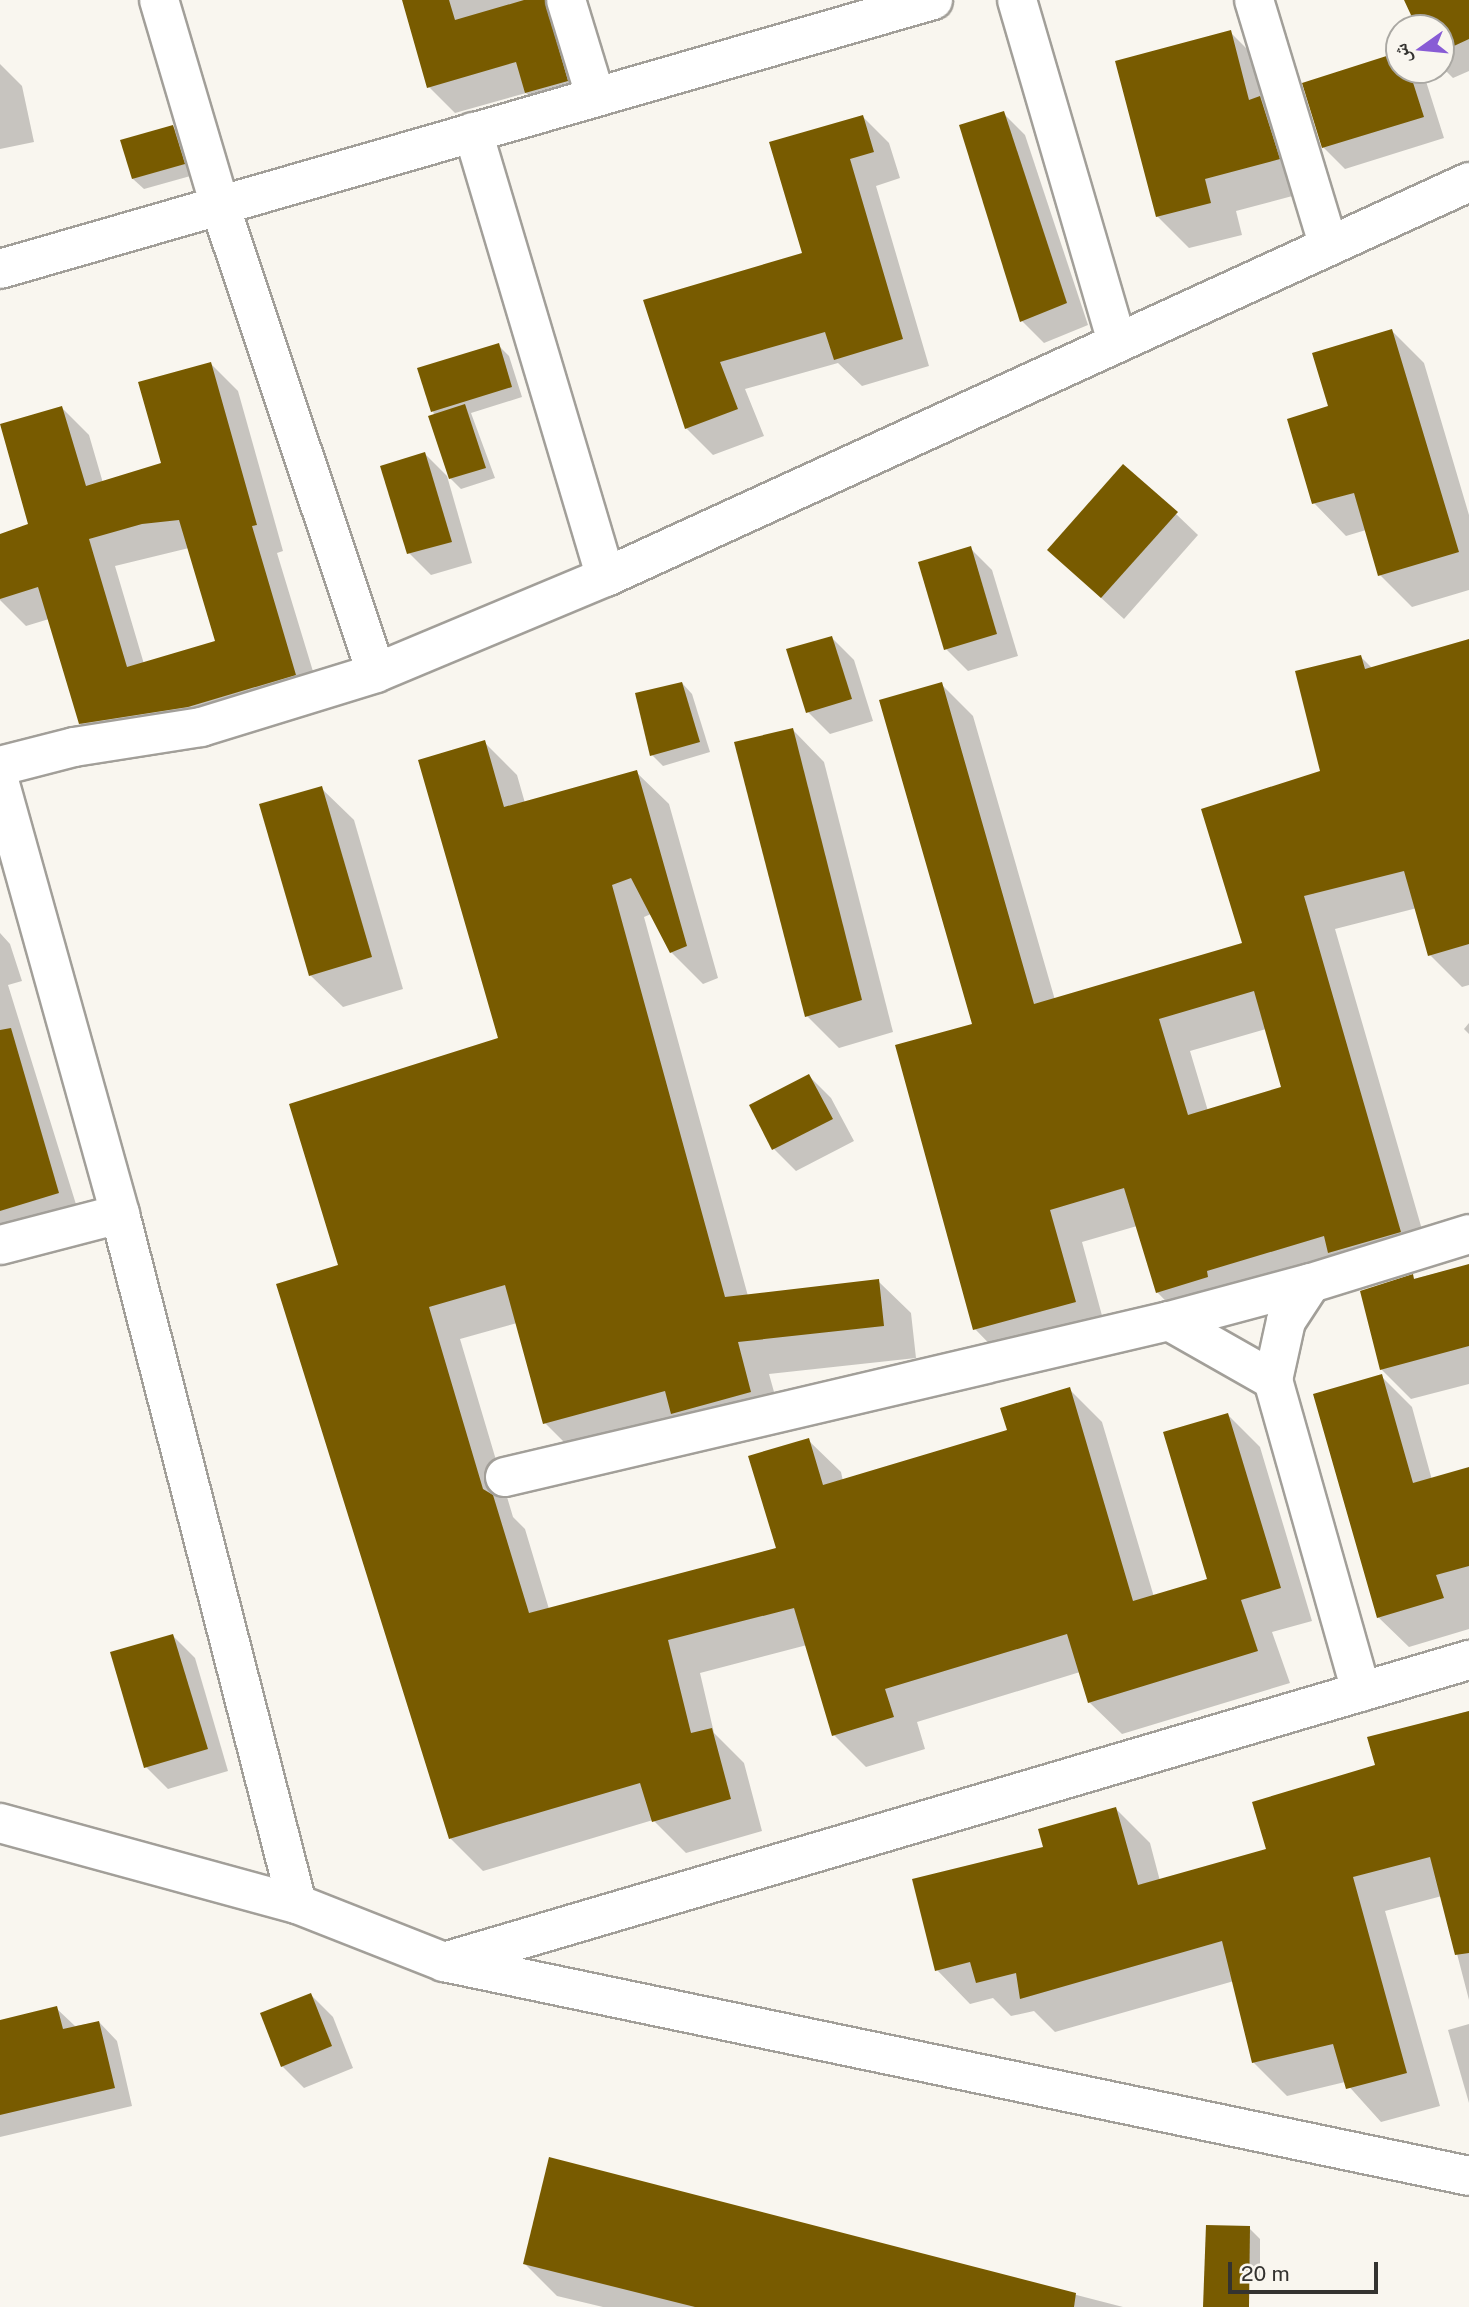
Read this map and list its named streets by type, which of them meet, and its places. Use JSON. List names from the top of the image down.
{
  "scale_bar": "20 m",
  "north": "left"
}
